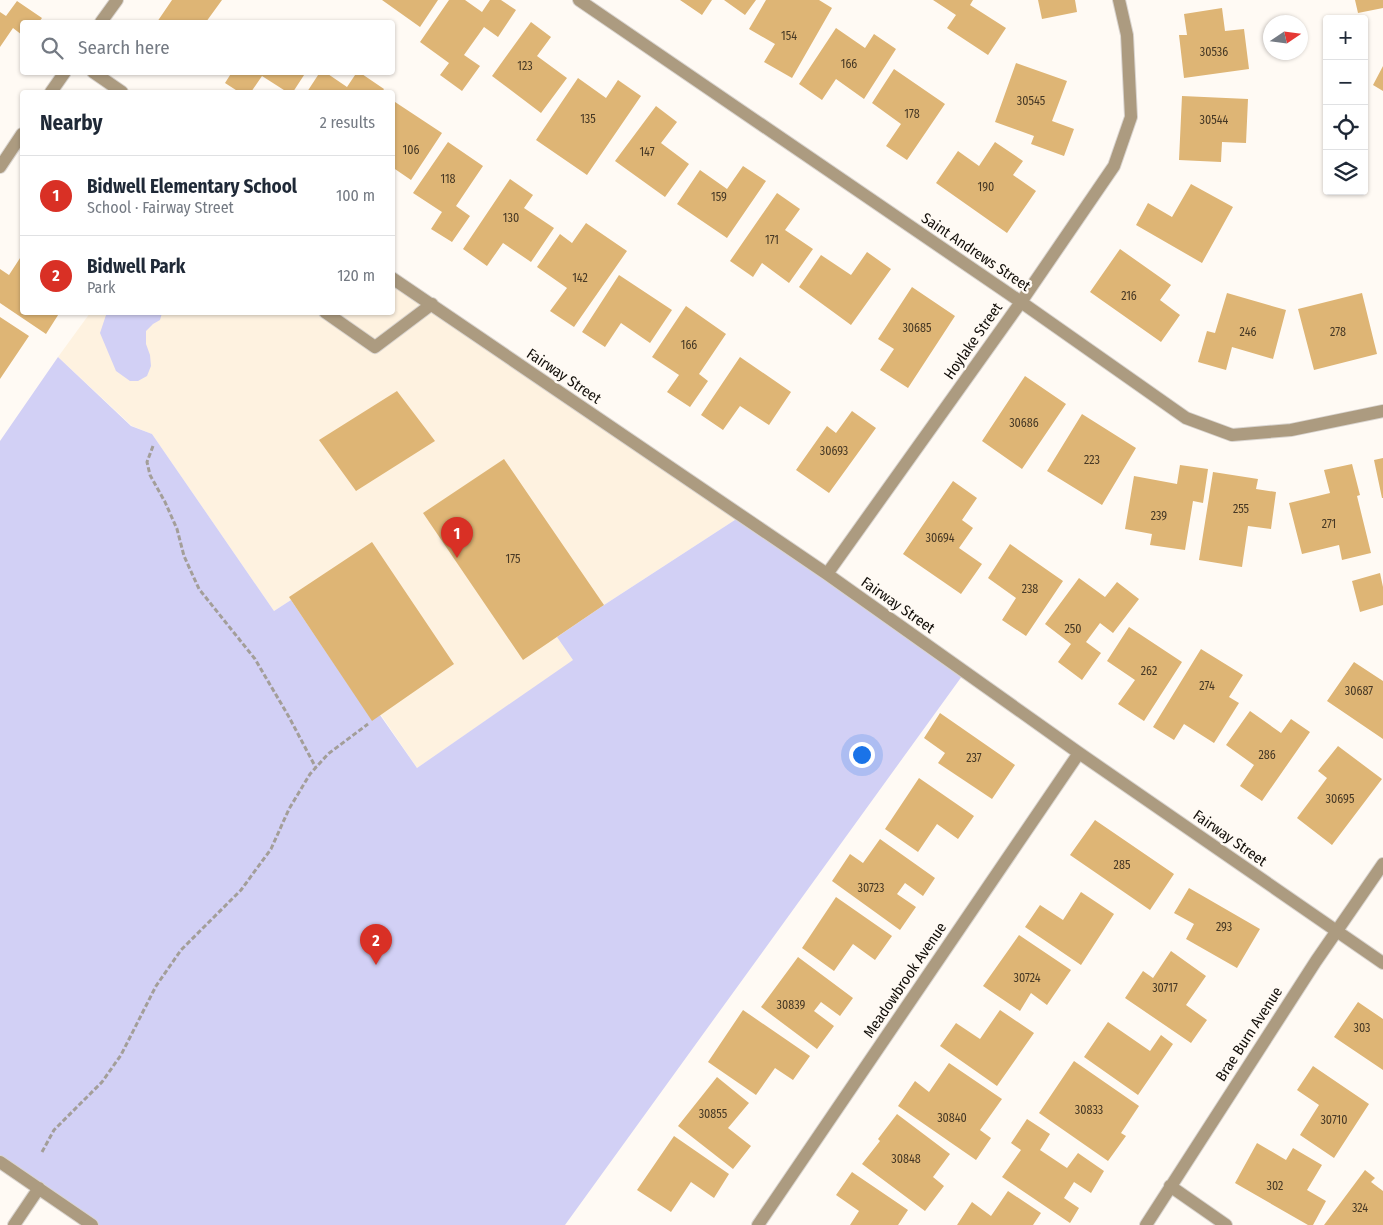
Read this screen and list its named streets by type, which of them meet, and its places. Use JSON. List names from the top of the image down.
{
  "streets": {
    "street": [
      "Saint Andrews Street",
      "Hoylake Street",
      "Fairway Street",
      "Meadowbrook Avenue",
      "Brae Burn Avenue"
    ]
  },
  "crossings": [
    ["Saint Andrews Street", "Hoylake Street"],
    ["Hoylake Street", "Fairway Street"],
    ["Fairway Street", "Meadowbrook Avenue"],
    ["Fairway Street", "Brae Burn Avenue"]
  ],
  "house_numbers": [
    "154",
    "30536",
    "166",
    "123",
    "30545",
    "178",
    "135",
    "30544",
    "106",
    "147",
    "118",
    "190",
    "159",
    "130",
    "171",
    "142",
    "216",
    "30685",
    "246",
    "278",
    "166",
    "30686",
    "30693",
    "223",
    "255",
    "239",
    "271",
    "30694",
    "175",
    "238",
    "250",
    "262",
    "274",
    "30687",
    "286",
    "237",
    "30695",
    "285",
    "30723",
    "293",
    "30724",
    "30717",
    "30839",
    "303",
    "30833",
    "30855",
    "30840",
    "30710",
    "30848",
    "302",
    "324"
  ],
  "north": "right",
  "page": {
    "map_buttons": ["+", "−"],
    "search": "Search here",
    "heading": ["Nearby", "2 results"],
    "list": [
      {
        "mark": "1",
        "name": "Bidwell Elementary School",
        "note": "School · Fairway Street",
        "value": "100 m"
      },
      {
        "mark": "2",
        "name": "Bidwell Park",
        "note": "Park",
        "value": "120 m"
      }
    ],
    "pins": ["1", "2"]
  }
}
